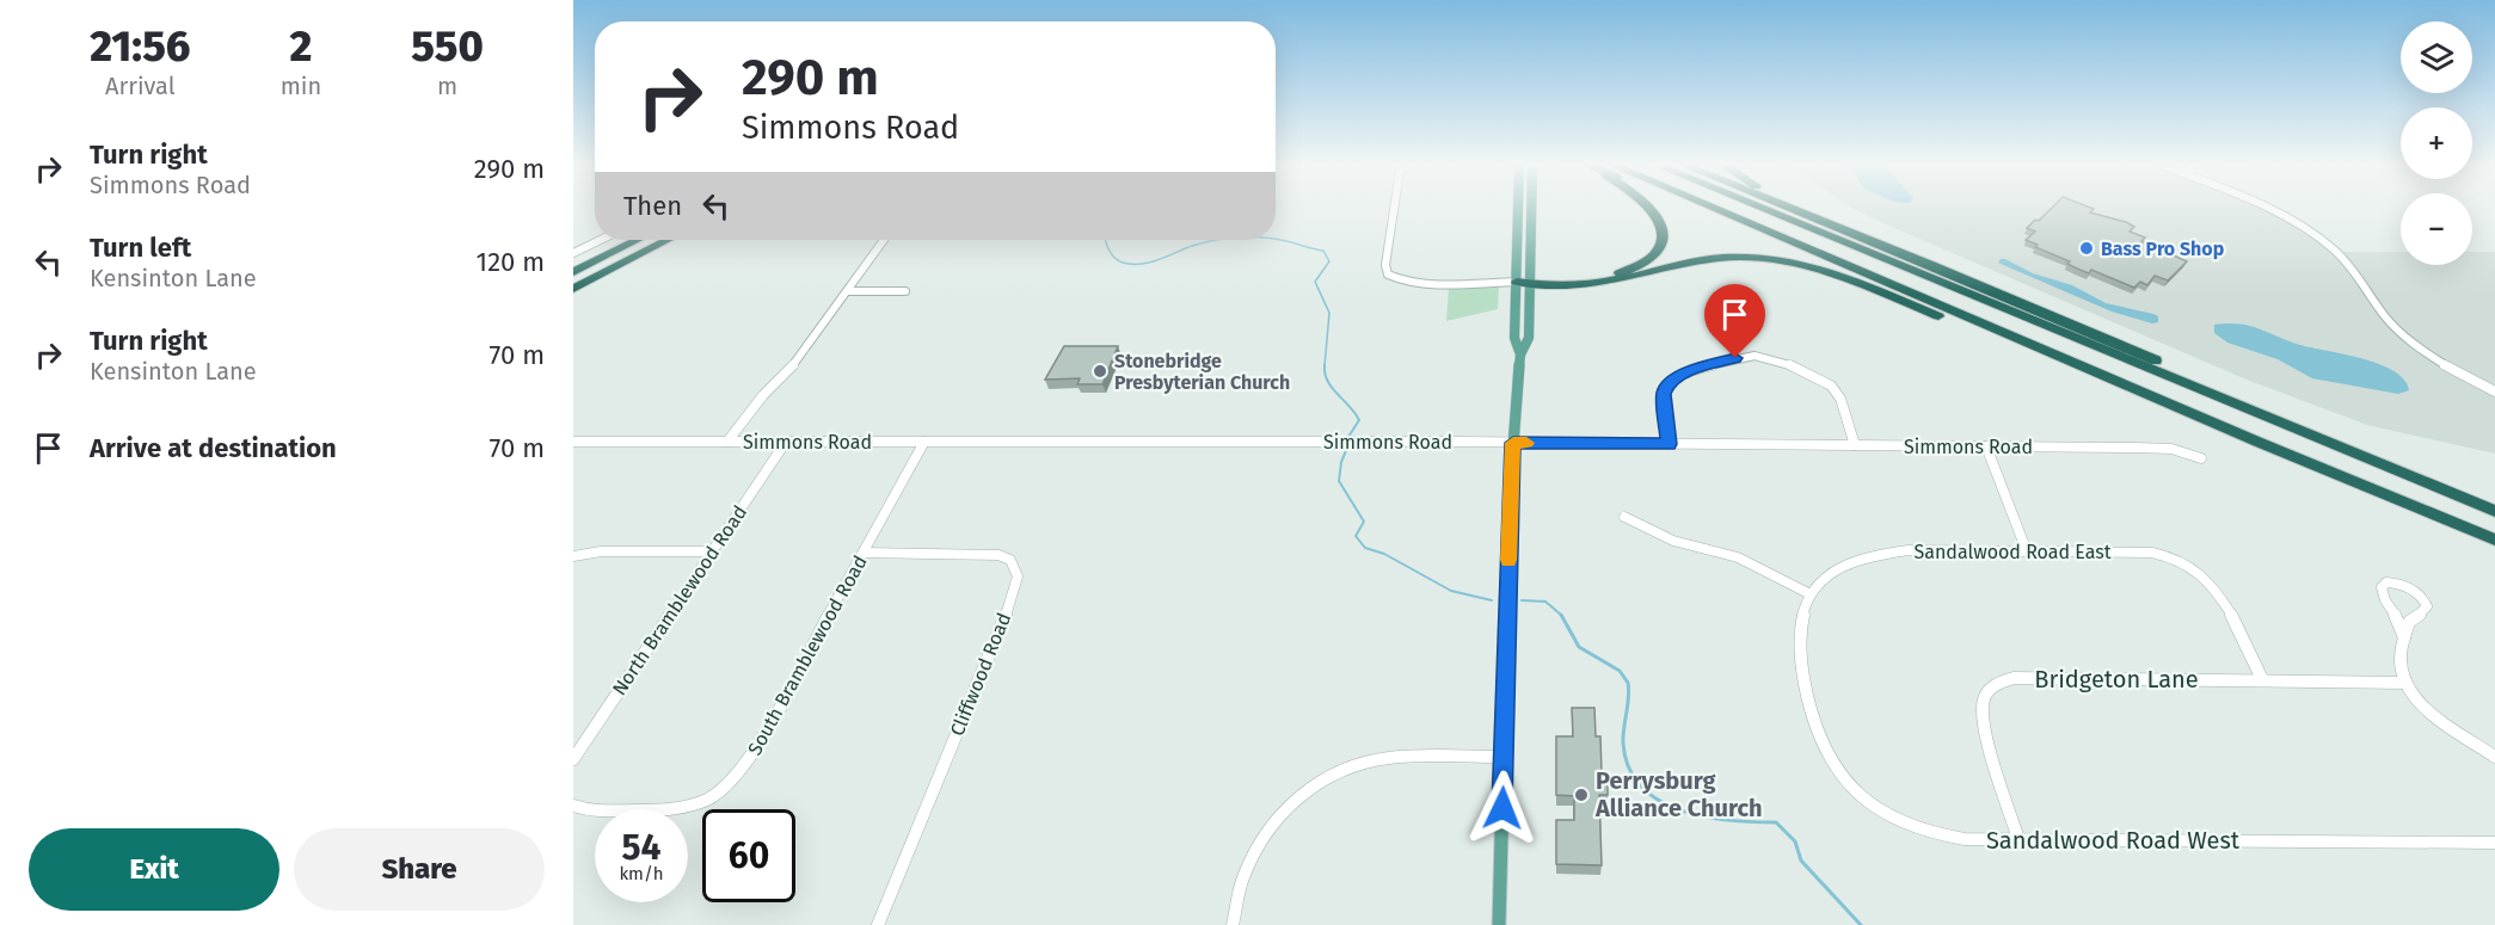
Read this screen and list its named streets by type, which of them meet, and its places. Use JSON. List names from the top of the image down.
{
  "streets": {
    "street": [
      "Simmons Road",
      "Sandalwood Road East",
      "North Bramblewood Road",
      "South Bramblewood Road",
      "Cliffwood Road",
      "Bridgeton Lane",
      "Sandalwood Road West"
    ]
  },
  "crossings": [
    ["Simmons Road", "North Bramblewood Road"],
    ["Simmons Road", "South Bramblewood Road"],
    ["Sandalwood Road East", "Bridgeton Lane"],
    ["Sandalwood Road East", "Sandalwood Road West"],
    ["South Bramblewood Road", "Cliffwood Road"],
    ["Bridgeton Lane", "Sandalwood Road West"]
  ],
  "places": ["Bass Pro Shop", "Stonebridge Presbyterian Church", "Perrysburg Alliance Church"],
  "page": {
    "eta": [
      "21:56",
      "Arrival",
      "2",
      "min",
      "550",
      "m"
    ],
    "map_buttons": ["+", "−"],
    "turn": ["290 m", "Simmons Road"],
    "list": [
      {
        "name": "Turn right",
        "note": "Simmons Road",
        "value": "290 m"
      },
      {
        "name": "Turn left",
        "note": "Kensinton Lane",
        "value": "120 m"
      },
      {
        "name": "Turn right",
        "note": "Kensinton Lane",
        "value": "70 m"
      },
      {
        "name": "Arrive at destination",
        "value": "70 m"
      }
    ],
    "then": "Then",
    "speed": "54 km/h",
    "limit": "60",
    "buttons": ["Exit", "Share"]
  }
}
